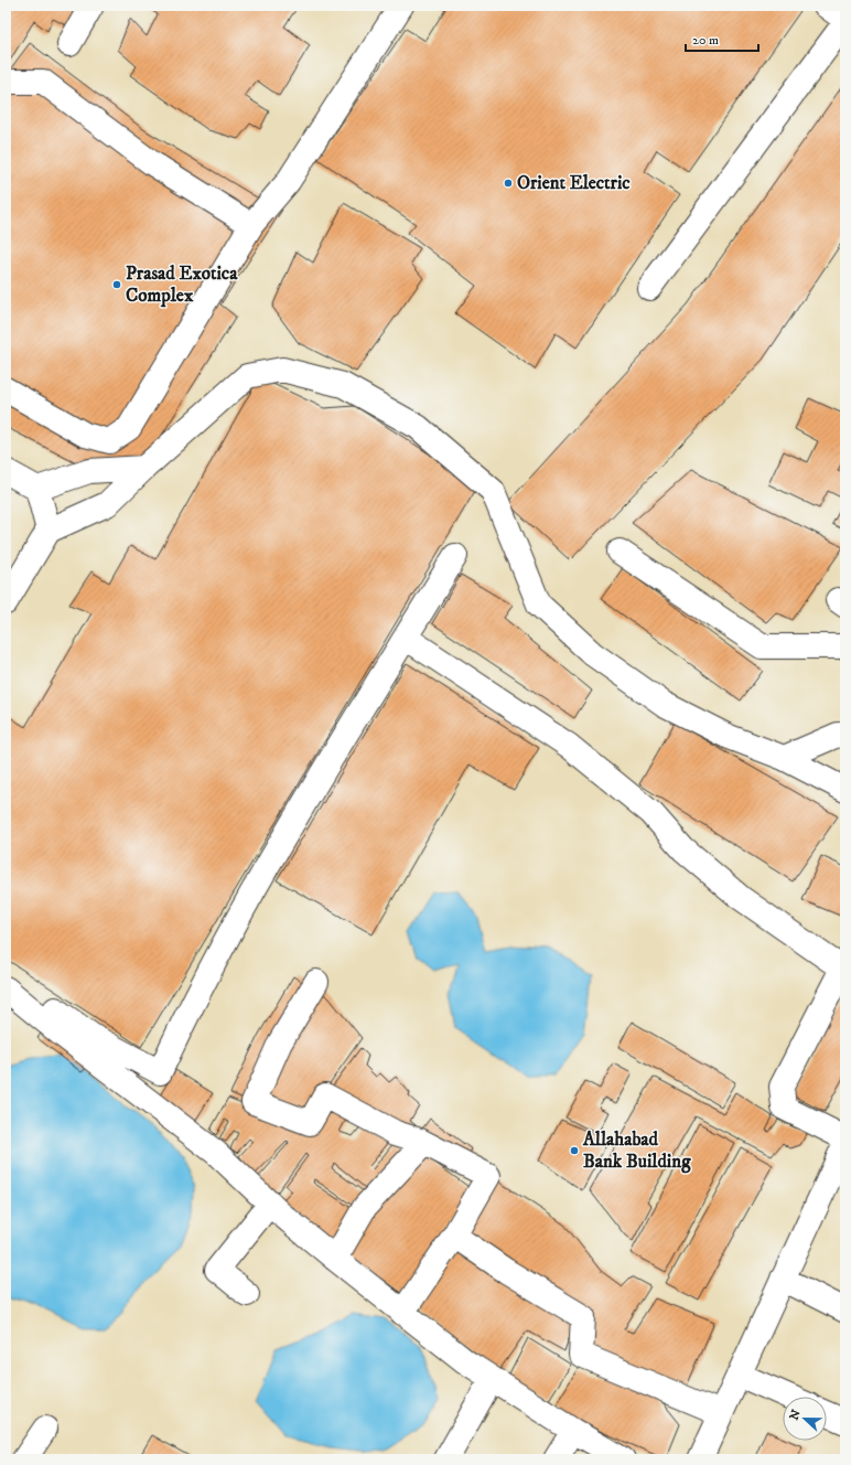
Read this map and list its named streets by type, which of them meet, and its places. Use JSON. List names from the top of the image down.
{
  "places": ["Orient Electric", "Prasad Exotica Complex", "Allahabad Bank Building"],
  "scale_bar": "20 m",
  "north": "left"
}
